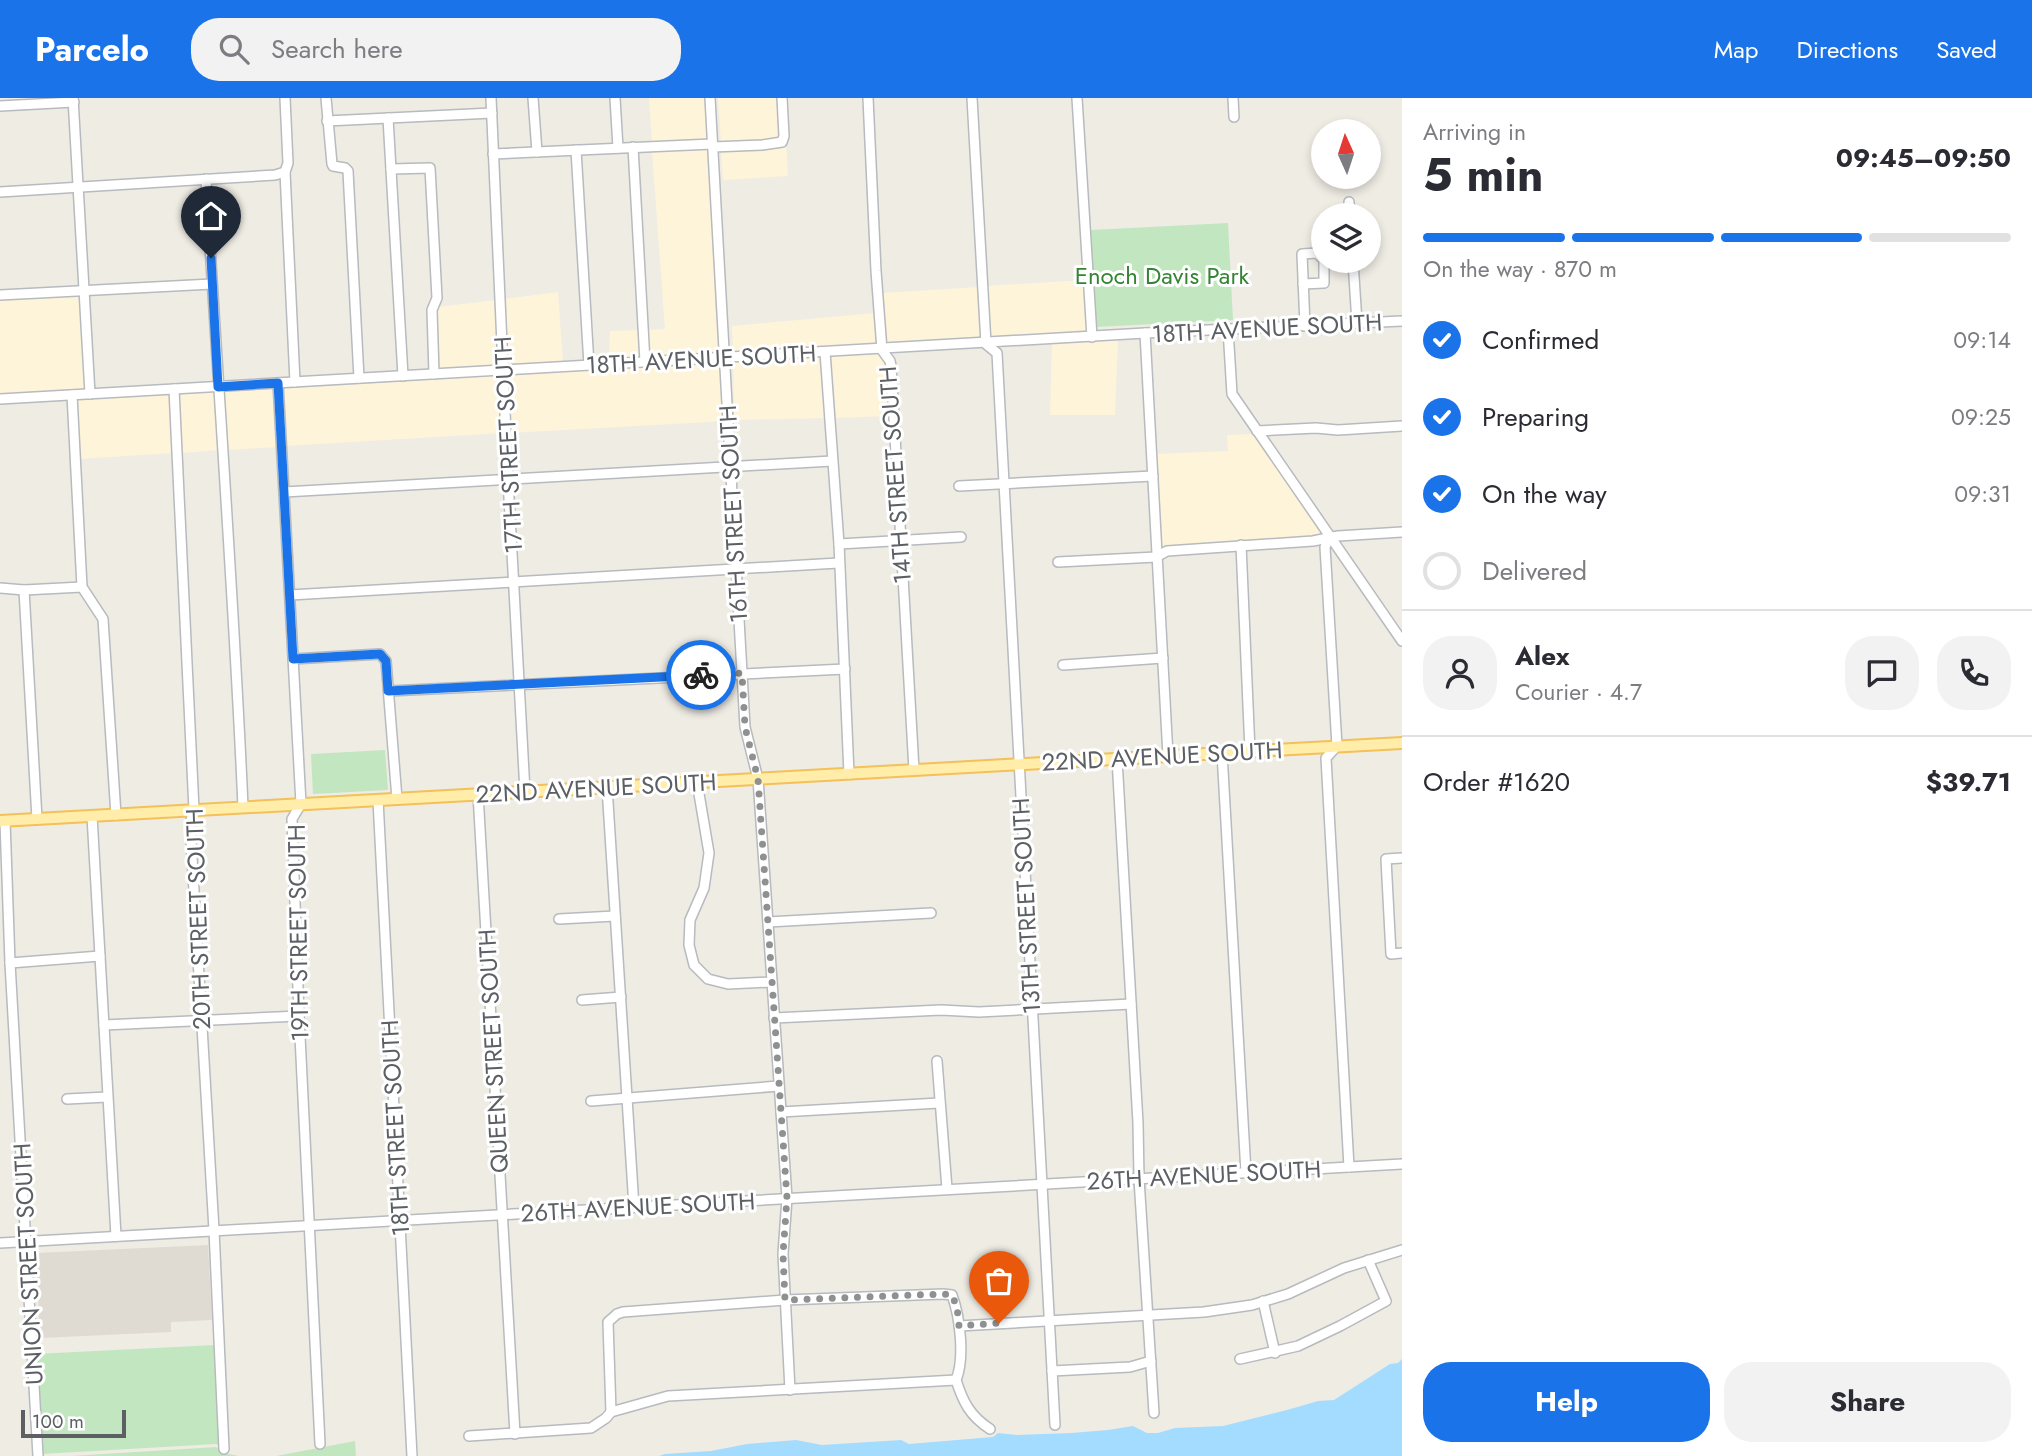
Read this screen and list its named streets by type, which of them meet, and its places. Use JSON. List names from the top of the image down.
{
  "streets": {
    "main road": ["22ND AVENUE SOUTH"],
    "street": [
      "18TH AVENUE SOUTH",
      "17TH STREET SOUTH",
      "14TH STREET SOUTH",
      "16TH STREET SOUTH",
      "13TH STREET SOUTH",
      "20TH STREET SOUTH",
      "19TH STREET SOUTH",
      "QUEEN STREET SOUTH",
      "18TH STREET SOUTH",
      "26TH AVENUE SOUTH",
      "UNION STREET SOUTH"
    ]
  },
  "crossings": [
    ["18TH AVENUE SOUTH", "17TH STREET SOUTH"],
    ["18TH AVENUE SOUTH", "14TH STREET SOUTH"],
    ["18TH AVENUE SOUTH", "16TH STREET SOUTH"],
    ["18TH AVENUE SOUTH", "13TH STREET SOUTH"],
    ["18TH AVENUE SOUTH", "20TH STREET SOUTH"],
    ["18TH AVENUE SOUTH", "19TH STREET SOUTH"],
    ["17TH STREET SOUTH", "22ND AVENUE SOUTH"],
    ["14TH STREET SOUTH", "22ND AVENUE SOUTH"],
    ["16TH STREET SOUTH", "22ND AVENUE SOUTH"],
    ["16TH STREET SOUTH", "26TH AVENUE SOUTH"],
    ["22ND AVENUE SOUTH", "13TH STREET SOUTH"],
    ["22ND AVENUE SOUTH", "20TH STREET SOUTH"],
    ["22ND AVENUE SOUTH", "19TH STREET SOUTH"],
    ["22ND AVENUE SOUTH", "QUEEN STREET SOUTH"],
    ["22ND AVENUE SOUTH", "18TH STREET SOUTH"],
    ["22ND AVENUE SOUTH", "UNION STREET SOUTH"],
    ["13TH STREET SOUTH", "26TH AVENUE SOUTH"],
    ["20TH STREET SOUTH", "26TH AVENUE SOUTH"],
    ["19TH STREET SOUTH", "26TH AVENUE SOUTH"],
    ["QUEEN STREET SOUTH", "26TH AVENUE SOUTH"],
    ["18TH STREET SOUTH", "26TH AVENUE SOUTH"],
    ["26TH AVENUE SOUTH", "UNION STREET SOUTH"]
  ],
  "parks": ["Enoch Davis Park"],
  "scale_bar": "100 m",
  "north": "top",
  "page": {
    "header": "Parcelo",
    "search": "Search here",
    "nav": ["Map", "Directions", "Saved"],
    "heading": ["5 min", "Arriving in", "09:45–09:50"],
    "panel": [
      "Alex",
      "Courier · 4.7",
      "Order #1620",
      "$39.71"
    ],
    "bar": "On the way · 870 m",
    "list": [
      ["Confirmed", "09:14"],
      ["Preparing", "09:25"],
      ["On the way", "09:31"],
      "Delivered"
    ],
    "buttons": ["Help", "Share"],
    "scale": "100 m"
  }
}
